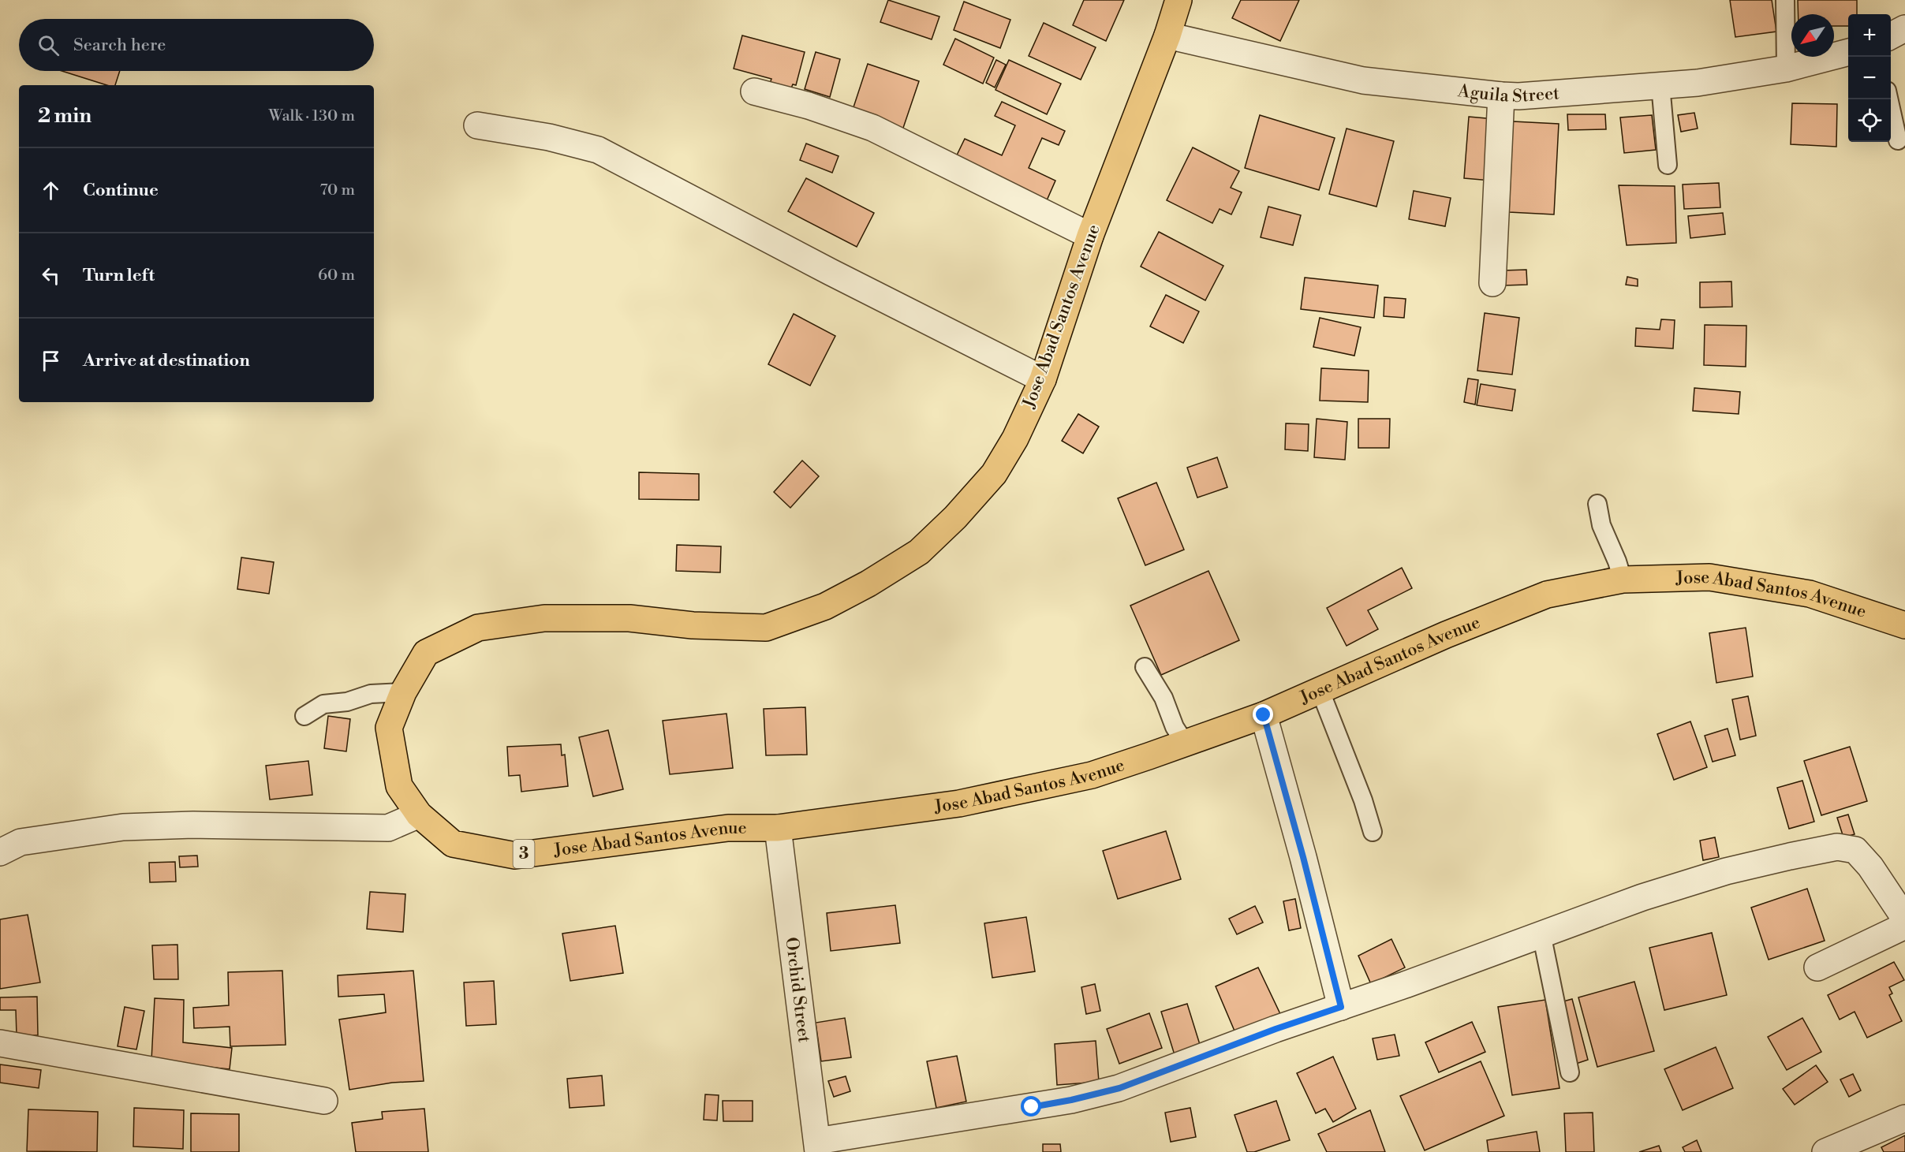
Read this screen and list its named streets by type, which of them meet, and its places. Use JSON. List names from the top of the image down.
{
  "streets": {
    "highway": ["Jose Abad Santos Avenue", "3"],
    "street": ["Aguila Street", "Orchid Street"]
  },
  "crossings": [
    ["Aguila Street", "Jose Abad Santos Avenue"],
    ["Jose Abad Santos Avenue", "Orchid Street"]
  ],
  "north": "bottom left",
  "page": {
    "map_buttons": ["+", "−"],
    "search": "Search here",
    "heading": ["2 min", "Walk · 130 m"],
    "list": [
      ["Continue", "70 m"],
      ["Turn left", "60 m"],
      "Arrive at destination"
    ]
  }
}
